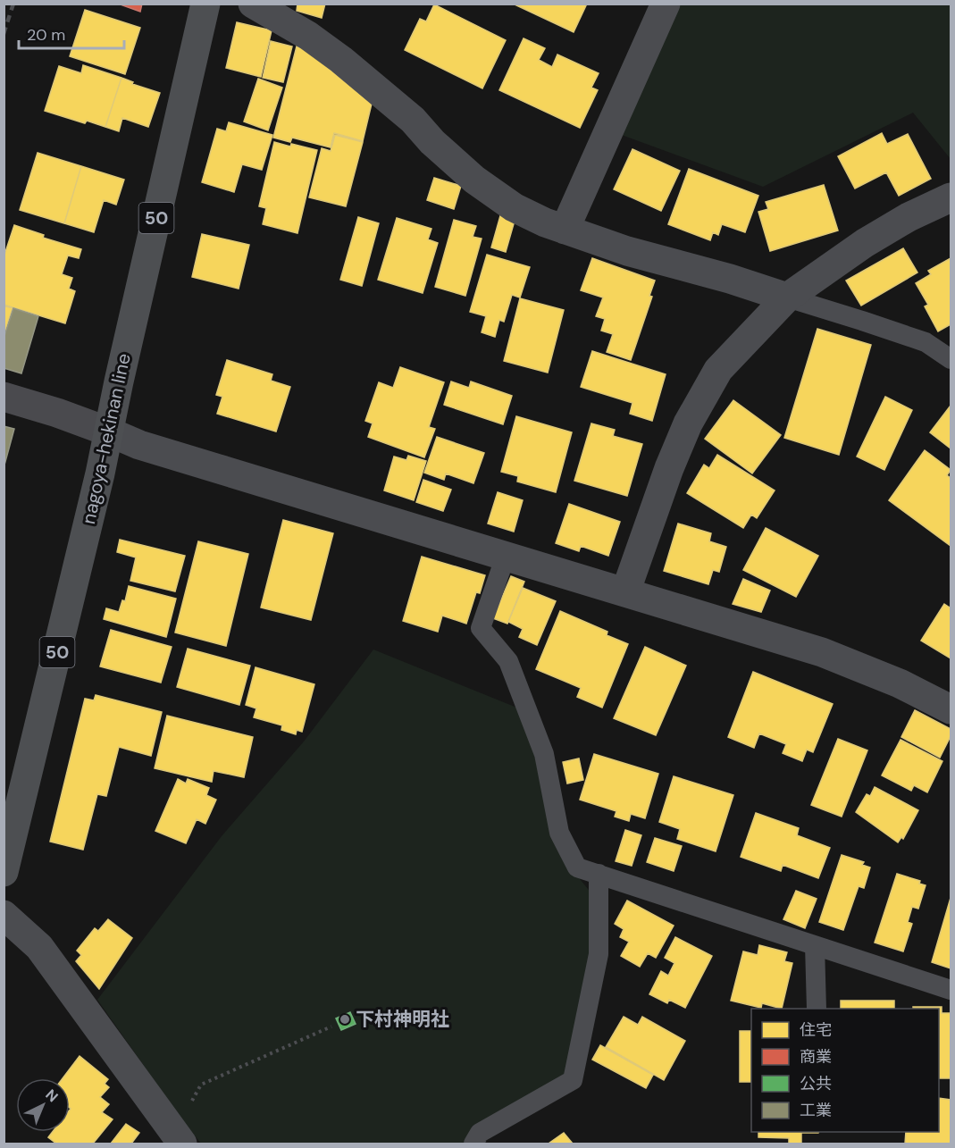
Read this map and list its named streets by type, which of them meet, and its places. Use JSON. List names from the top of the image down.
{
  "streets": {
    "main road": ["50", "nagoya-hekinan line"]
  },
  "places": ["下村神明社"],
  "legend": [
    "住宅",
    "商業",
    "公共",
    "工業"
  ],
  "scale_bar": "20 m",
  "north": "top right"
}
